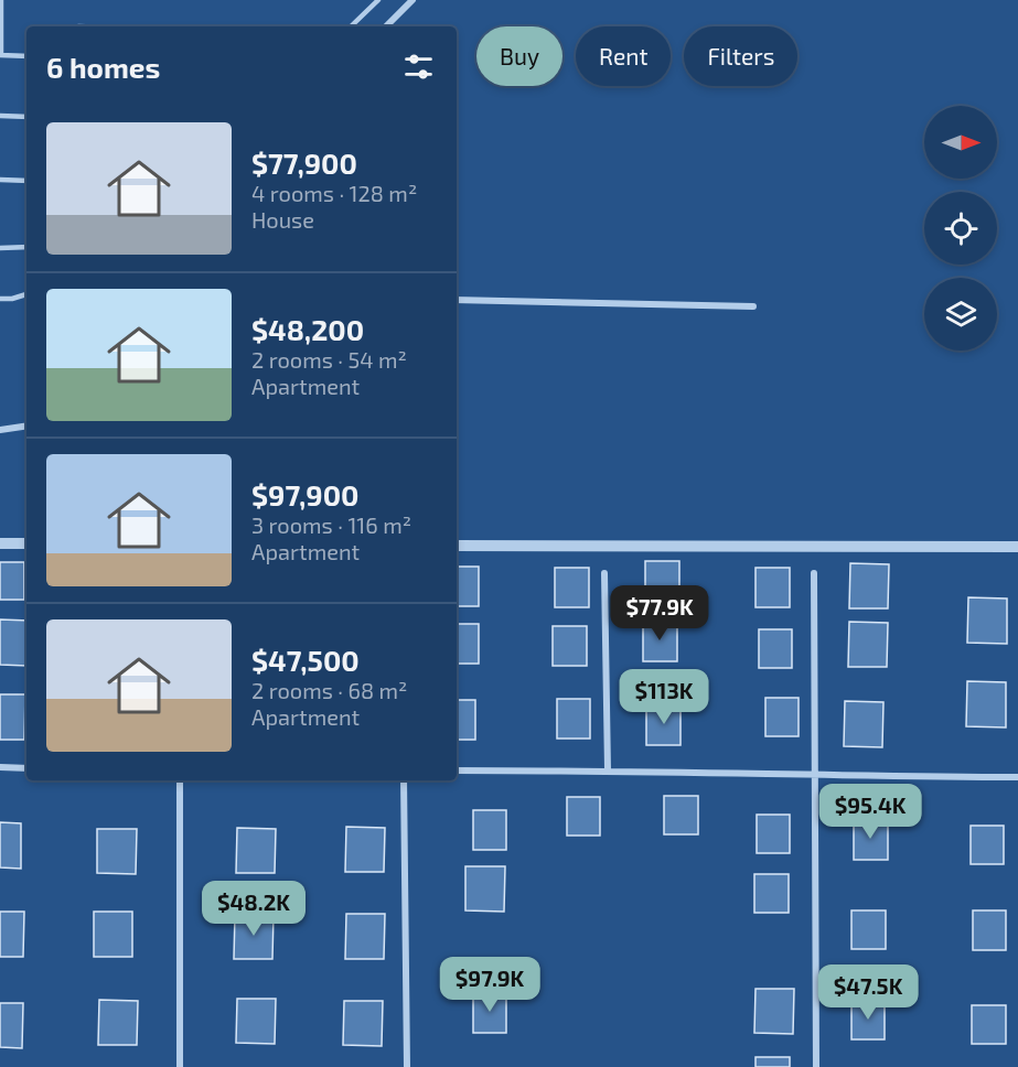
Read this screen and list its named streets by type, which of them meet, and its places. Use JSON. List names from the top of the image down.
{
  "north": "right",
  "page": {
    "chip": ["Buy", "Rent", "Filters"],
    "heading": "6 homes",
    "list": [
      {
        "name": "$77,900",
        "note": "4 rooms · 128 m² · House"
      },
      {
        "name": "$48,200",
        "note": "2 rooms · 54 m² · Apartment"
      },
      {
        "name": "$97,900",
        "note": "3 rooms · 116 m² · Apartment"
      },
      {
        "name": "$47,500",
        "note": "2 rooms · 68 m² · Apartment"
      }
    ],
    "price": [
      "$77.9K",
      "$113K",
      "$95.4K",
      "$48.2K",
      "$97.9K",
      "$47.5K"
    ]
  }
}
